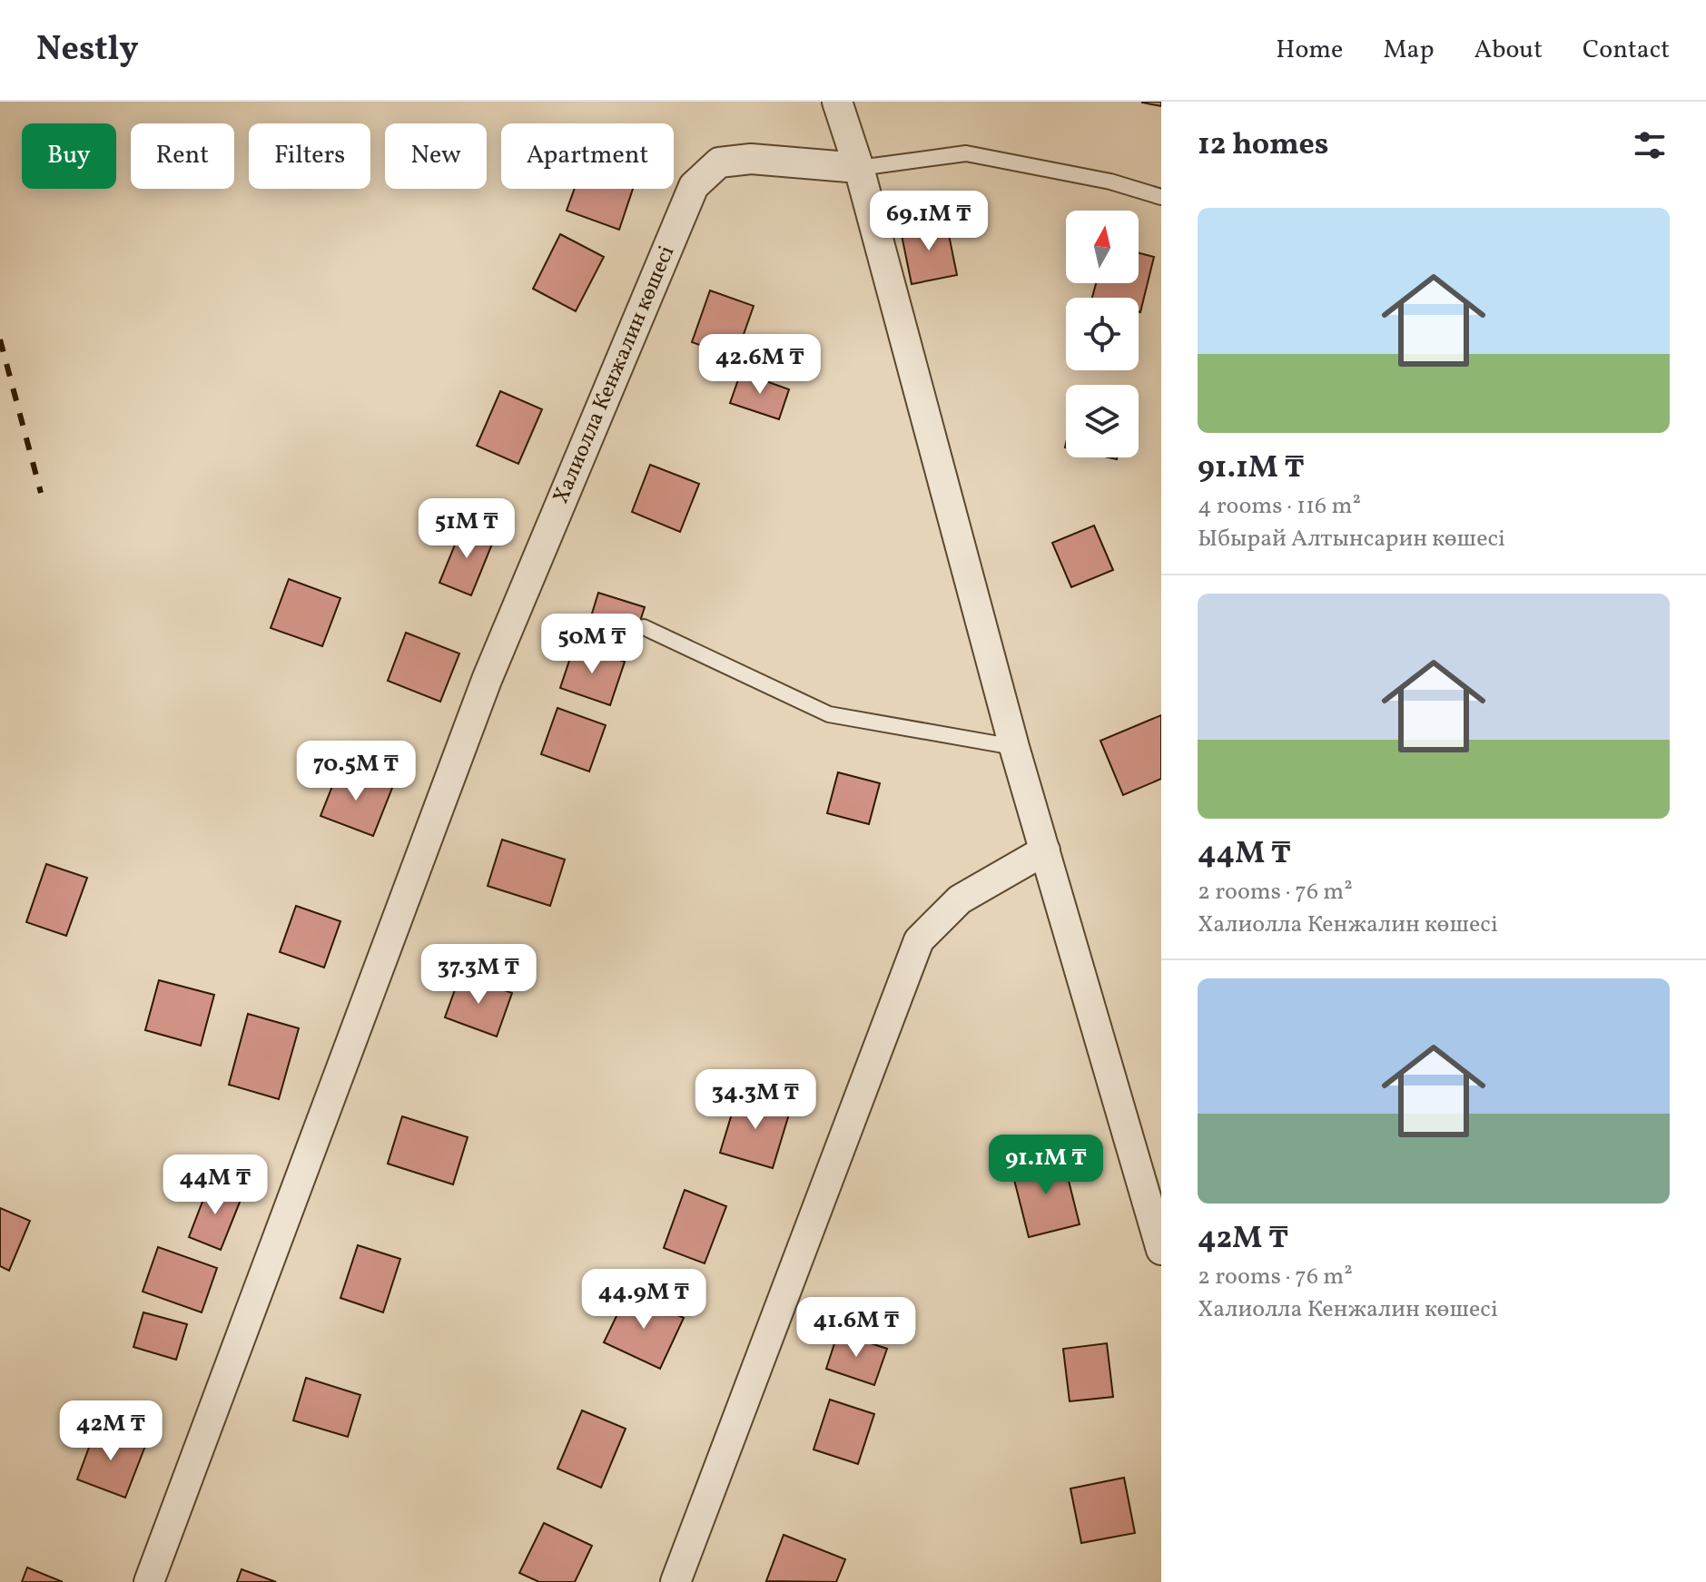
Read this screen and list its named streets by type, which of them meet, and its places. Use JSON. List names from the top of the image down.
{
  "streets": {
    "street": ["Халиолла Кенжалин көшесі"]
  },
  "north": "top",
  "page": {
    "header": "Nestly",
    "nav": [
      "Home",
      "Map",
      "About",
      "Contact"
    ],
    "heading": "12 homes",
    "chip": [
      "Buy",
      "Rent",
      "Filters",
      "New",
      "Apartment"
    ],
    "list": [
      {
        "name": "91.1M ₸",
        "note": "4 rooms · 116 m² · Ыбырай Алтынсарин көшесі"
      },
      {
        "name": "44M ₸",
        "note": "2 rooms · 76 m² · Халиолла Кенжалин көшесі"
      },
      {
        "name": "42M ₸",
        "note": "2 rooms · 76 m² · Халиолла Кенжалин көшесі"
      }
    ],
    "price": [
      "69.1M ₸",
      "42.6M ₸",
      "51M ₸",
      "50M ₸",
      "70.5M ₸",
      "37.3M ₸",
      "34.3M ₸",
      "91.1M ₸",
      "44M ₸",
      "44.9M ₸",
      "41.6M ₸",
      "42M ₸"
    ]
  }
}
